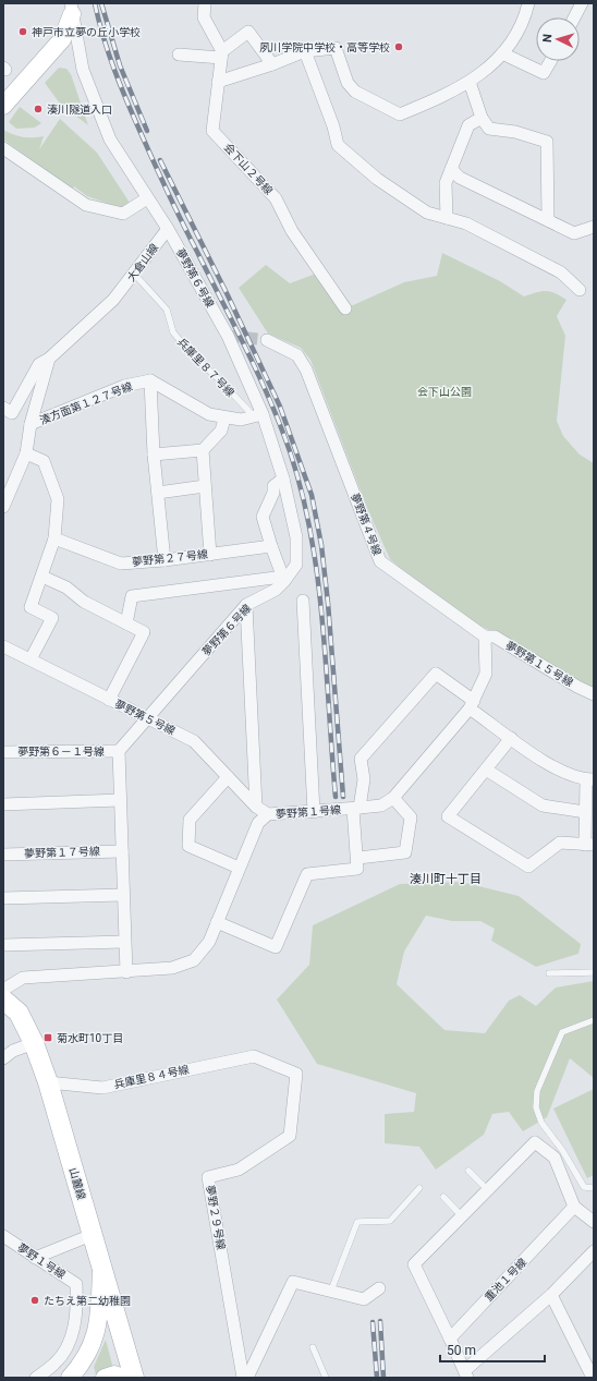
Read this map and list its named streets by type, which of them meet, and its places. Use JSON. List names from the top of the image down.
{
  "streets": {
    "main road": ["山麓線"],
    "street": [
      "会下山２号線",
      "大倉山線",
      "夢野第６号線",
      "湊方面第１２７号線",
      "夢野第４号線",
      "夢野第２７号線",
      "夢野第１５号線",
      "夢野第５号線",
      "夢野第６－１号線",
      "夢野第１号線",
      "夢野第１７号線",
      "兵庫里８４号線",
      "夢野２９号線",
      "夢野１号線",
      "重池１号線"
    ],
    "lane": ["兵庫里８７号線"]
  },
  "crossings": [
    ["大倉山線", "夢野第６号線"],
    ["大倉山線", "兵庫里８７号線"],
    ["夢野第６号線", "兵庫里８７号線"],
    ["夢野第６号線", "夢野第５号線"],
    ["夢野第６号線", "夢野第６－１号線"],
    ["夢野第４号線", "夢野第１５号線"],
    ["夢野第５号線", "夢野第１号線"],
    ["兵庫里８４号線", "山麓線"],
    ["兵庫里８４号線", "夢野２９号線"]
  ],
  "districts": ["湊川町十丁目"],
  "parks": ["会下山公園"],
  "places": {
    "other": [
      "神戸市立夢の丘小学校",
      "夙川学院中学校・高等学校",
      "湊川隧道入口",
      "たちえ第二幼稚園"
    ],
    "transit": ["菊水町10丁目"]
  },
  "scale_bar": "50 m",
  "north": "left"
}
